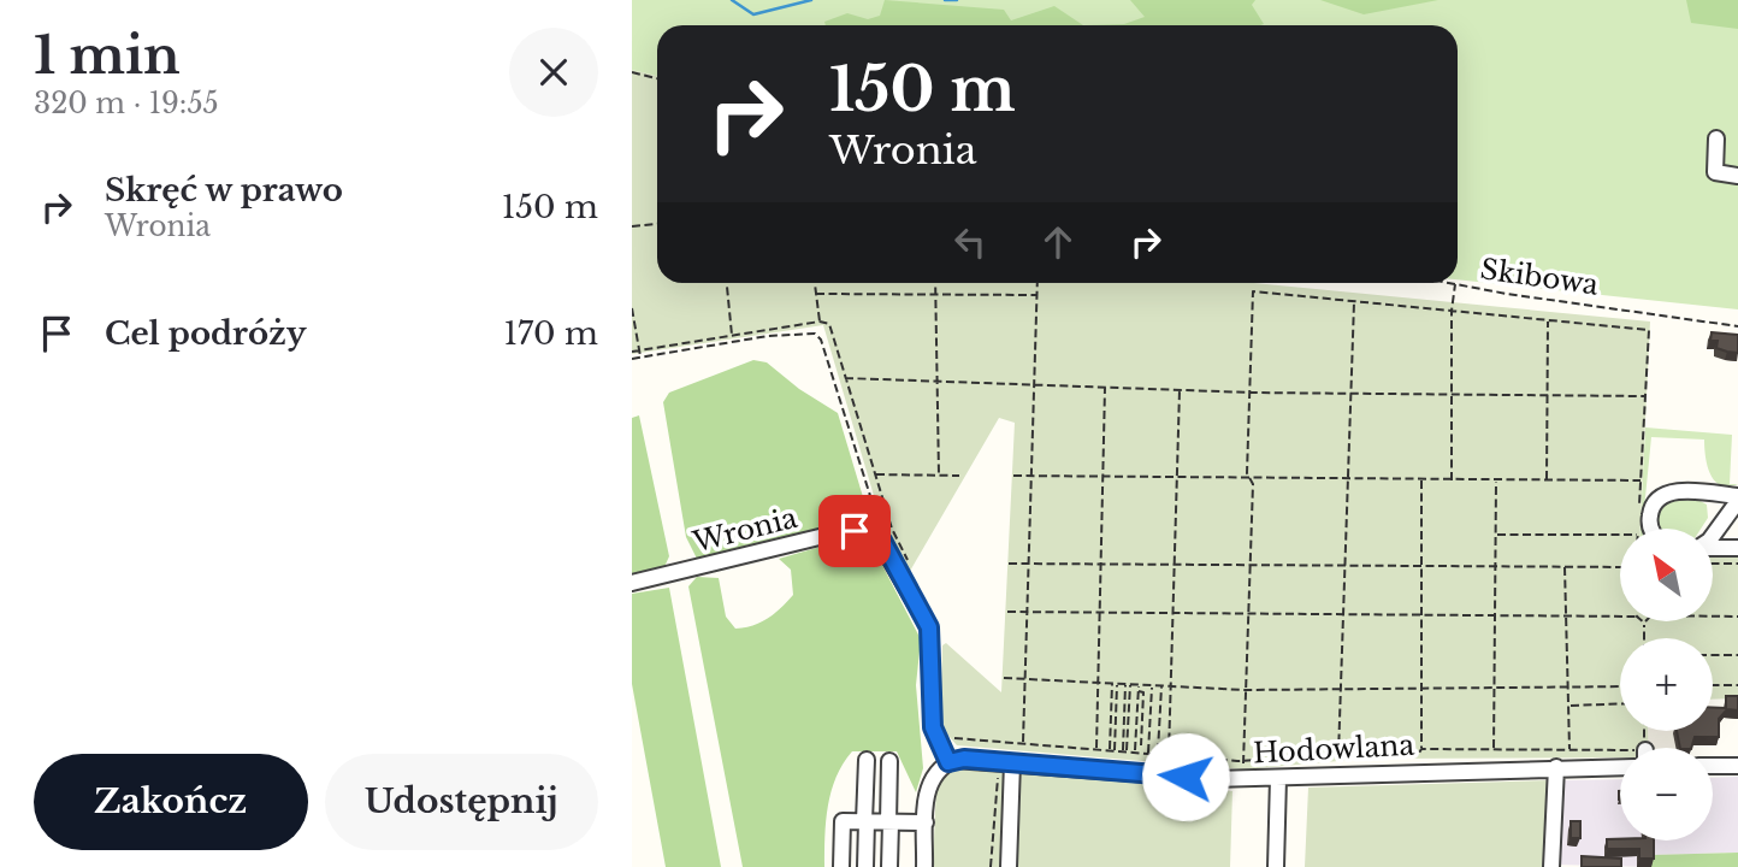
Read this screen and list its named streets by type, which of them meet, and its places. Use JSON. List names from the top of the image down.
{
  "streets": {
    "street": ["Wronia", "Hodowlana"],
    "path": ["Skibowa"]
  },
  "north": "top left",
  "page": {
    "heading": ["1 min", "320 m · 19:55"],
    "turn": ["150 m", "Wronia"],
    "list": [
      {
        "name": "Skręć w prawo",
        "note": "Wronia",
        "value": "150 m"
      },
      {
        "name": "Cel podróży",
        "value": "170 m"
      }
    ],
    "map_buttons": ["+", "−"],
    "buttons": ["Zakończ", "Udostępnij"]
  }
}
